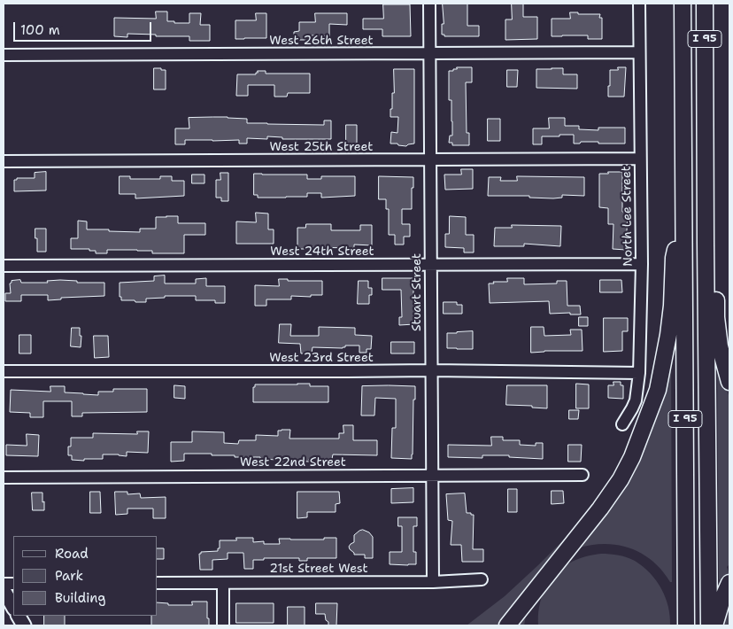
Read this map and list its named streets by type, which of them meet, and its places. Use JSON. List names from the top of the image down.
{
  "streets": {
    "highway": ["I 95"],
    "street": [
      "West 26th Street",
      "West 25th Street",
      "North Lee Street",
      "West 24th Street",
      "Stuart Street",
      "West 23rd Street",
      "West 22nd Street",
      "21st Street West"
    ]
  },
  "crossings": [
    ["West 26th Street", "North Lee Street"],
    ["West 26th Street", "Stuart Street"],
    ["West 25th Street", "North Lee Street"],
    ["West 25th Street", "Stuart Street"],
    ["North Lee Street", "West 24th Street"],
    ["North Lee Street", "West 23rd Street"],
    ["West 24th Street", "Stuart Street"],
    ["Stuart Street", "West 23rd Street"],
    ["Stuart Street", "West 22nd Street"],
    ["Stuart Street", "21st Street West"]
  ],
  "legend": ["Road", "Park", "Building"],
  "scale_bar": "100 m"
}
